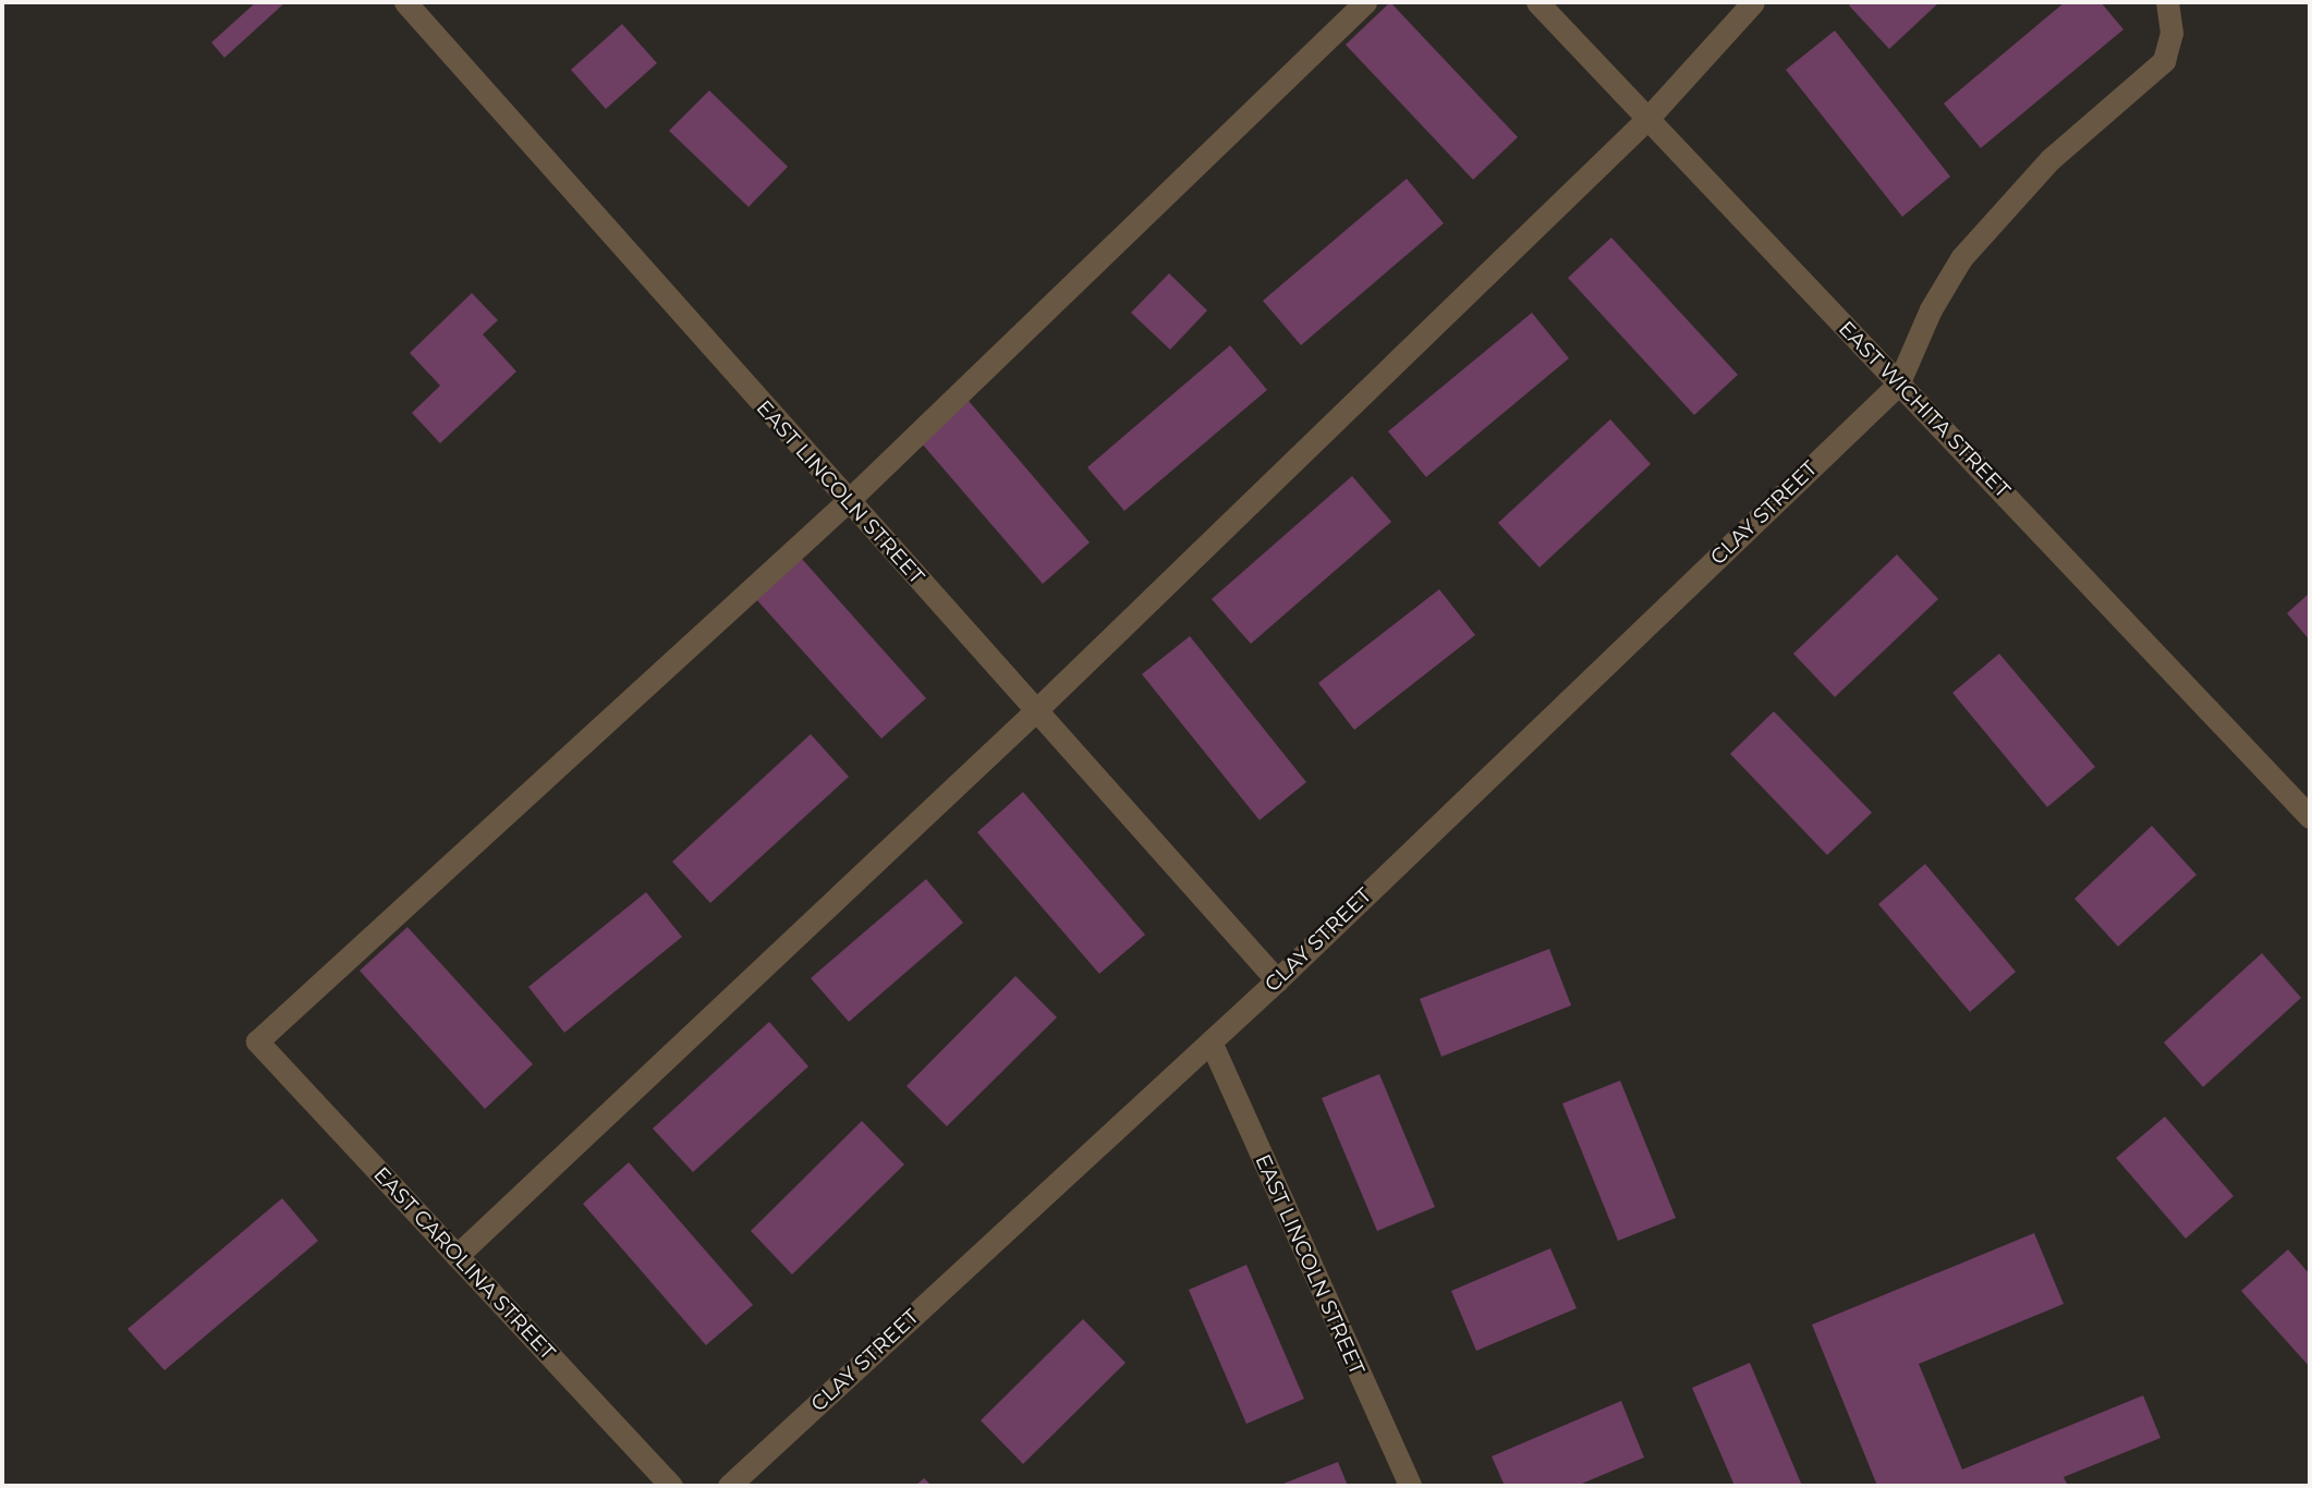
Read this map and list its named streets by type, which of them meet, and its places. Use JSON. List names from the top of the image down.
{
  "streets": {
    "street": [
      "EAST WICHITA STREET",
      "EAST LINCOLN STREET",
      "CLAY STREET",
      "EAST CAROLINA STREET"
    ]
  },
  "crossings": [
    ["EAST WICHITA STREET", "CLAY STREET"],
    ["EAST LINCOLN STREET", "CLAY STREET"],
    ["EAST LINCOLN STREET", "EAST CAROLINA STREET"]
  ]
}
